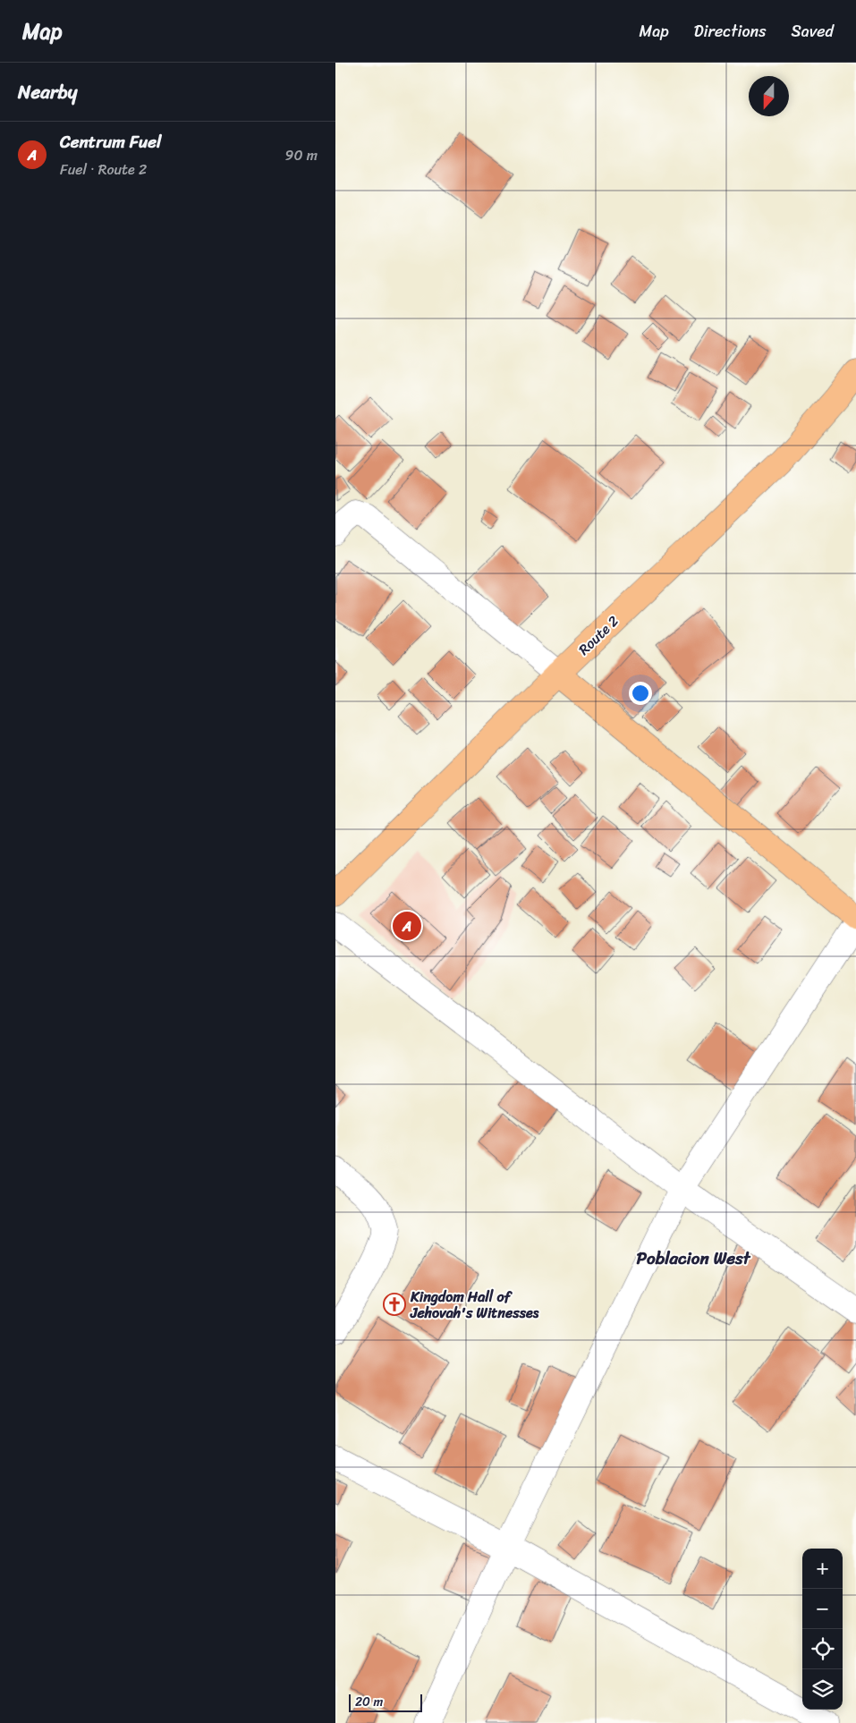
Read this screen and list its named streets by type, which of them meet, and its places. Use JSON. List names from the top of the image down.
{
  "streets": {
    "main road": ["Route 2"]
  },
  "districts": ["Poblacion West"],
  "places": {
    "church": ["Kingdom Hall of Jehovah's Witnesses"]
  },
  "scale_bar": "20 m",
  "north": "bottom",
  "page": {
    "header": "Map",
    "nav": ["Map", "Directions", "Saved"],
    "heading": "Nearby",
    "list": [
      {
        "mark": "A",
        "name": "Centrum Fuel",
        "note": "Fuel · Route 2",
        "value": "90 m"
      }
    ],
    "pins": "A",
    "map_buttons": ["+", "−"],
    "scale": "20 m"
  }
}
